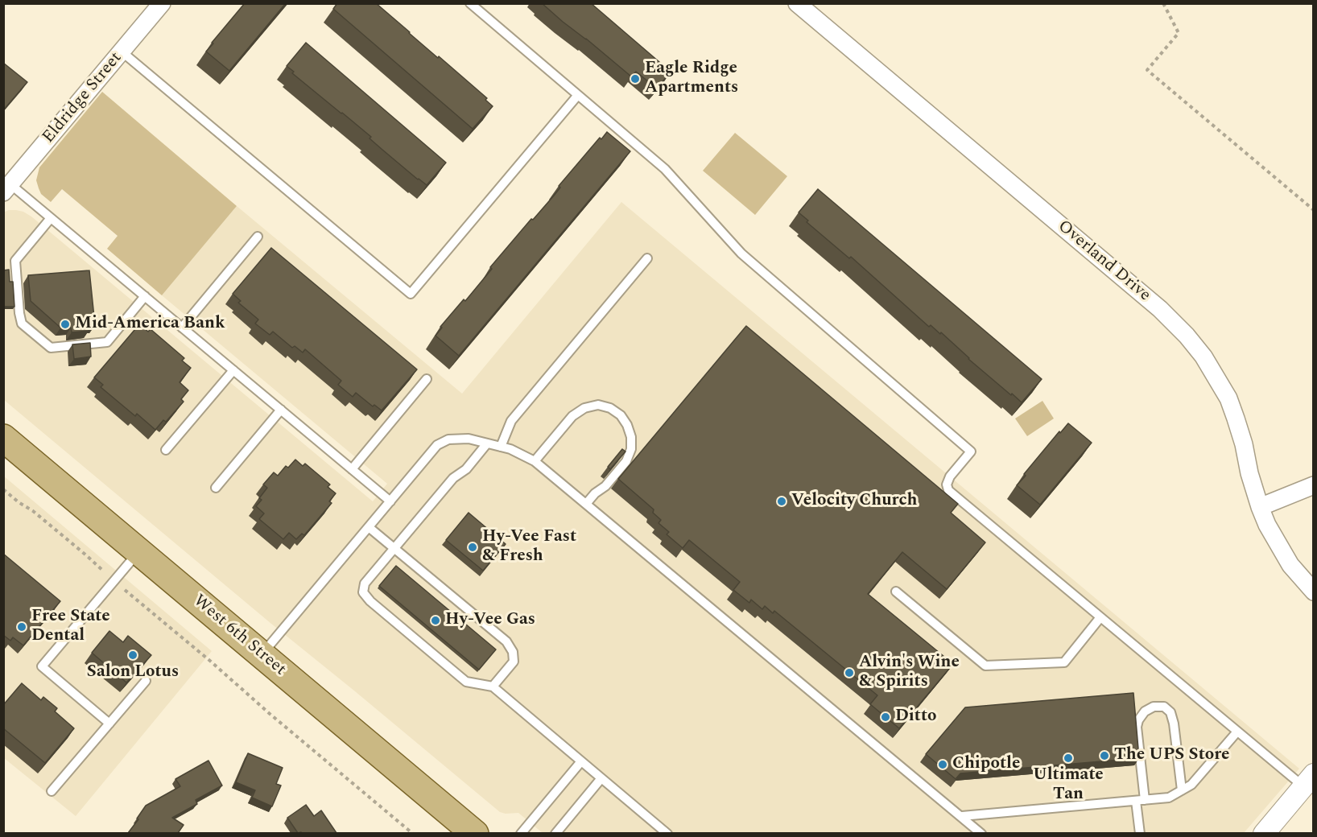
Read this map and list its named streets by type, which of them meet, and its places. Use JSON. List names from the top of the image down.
{
  "streets": {
    "main road": ["West 6th Street"],
    "street": ["Eldridge Street", "Overland Drive"]
  },
  "places": [
    "Eagle Ridge Apartments",
    "Mid-America Bank",
    "Velocity Church",
    "Hy-Vee Fast & Fresh",
    "Hy-Vee Gas",
    "Free State Dental",
    "Salon Lotus",
    "Alvin's Wine & Spirits",
    "Ditto",
    "The UPS Store",
    "Ultimate Tan",
    "Chipotle"
  ]
}
